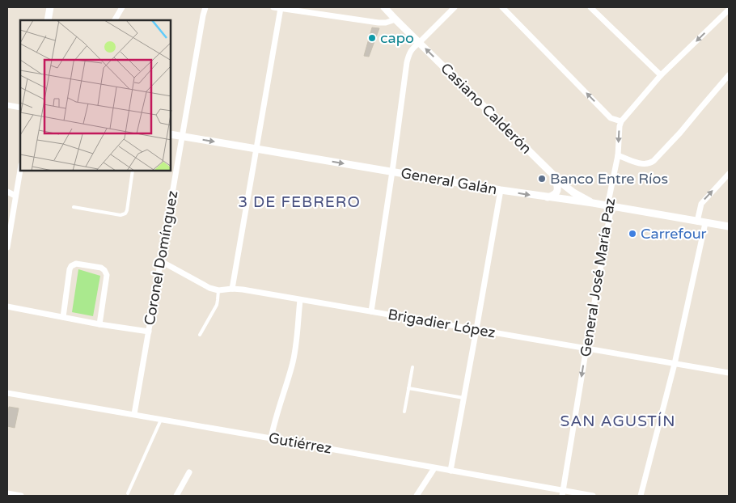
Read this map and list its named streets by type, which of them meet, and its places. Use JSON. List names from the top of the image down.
{
  "streets": {
    "street": [
      "Casiano Calderón",
      "General Galán",
      "Coronel Domínguez",
      "General José María Paz",
      "Brigadier López",
      "Gutiérrez"
    ]
  },
  "crossings": [
    ["Casiano Calderón", "General Galán"],
    ["General Galán", "Coronel Domínguez"],
    ["General Galán", "General José María Paz"],
    ["Coronel Domínguez", "Brigadier López"],
    ["Coronel Domínguez", "Gutiérrez"],
    ["General José María Paz", "Brigadier López"],
    ["General José María Paz", "Gutiérrez"]
  ],
  "one_way": ["Casiano Calderón", "General Galán", "General José María Paz"],
  "districts": ["3 DE FEBRERO", "SAN AGUSTÍN"],
  "places": ["capo", "Banco Entre Ríos", "Carrefour"]
}
